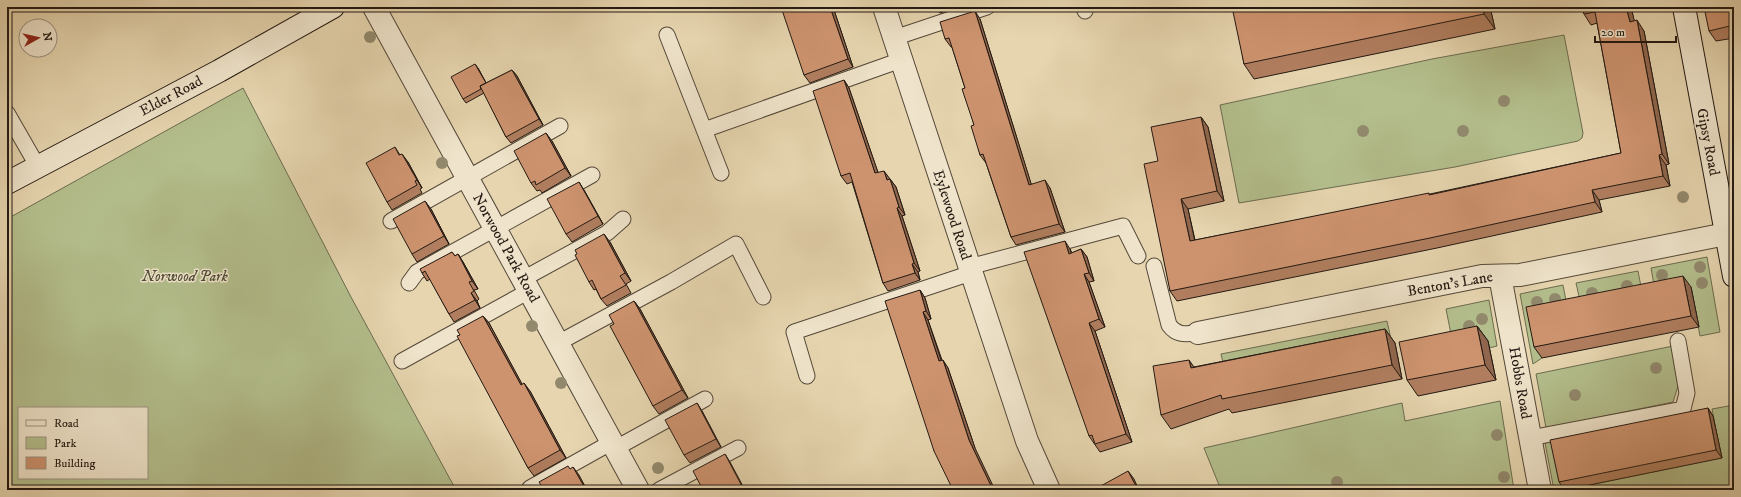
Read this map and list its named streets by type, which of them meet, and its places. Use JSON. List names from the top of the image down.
{
  "streets": {
    "street": [
      "Elder Road",
      "Gipsy Road",
      "Eylewood Road",
      "Norwood Park Road",
      "Benton's Lane",
      "Hobbs Road"
    ]
  },
  "crossings": [
    ["Gipsy Road", "Benton's Lane"],
    ["Benton's Lane", "Hobbs Road"]
  ],
  "parks": ["Norwood Park"],
  "legend": ["Road", "Park", "Building"],
  "scale_bar": "20 m",
  "north": "right"
}
